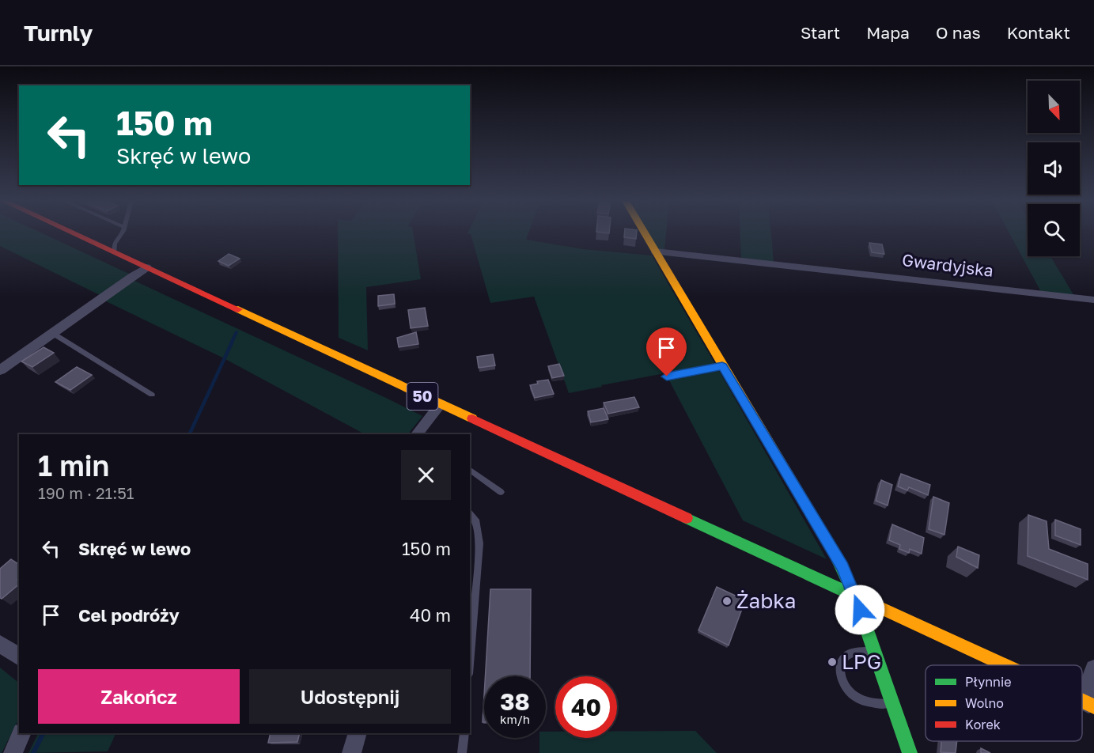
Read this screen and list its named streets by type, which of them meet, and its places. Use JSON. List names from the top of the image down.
{
  "streets": {
    "main road": ["50"],
    "street": ["Gwardyjska"]
  },
  "places": ["Żabka", "LPG"],
  "legend": ["Płynnie", "Wolno", "Korek"],
  "north": "bottom right",
  "page": {
    "header": "Turnly",
    "nav": [
      "Start",
      "Mapa",
      "O nas",
      "Kontakt"
    ],
    "turn": ["150 m", "Skręć w lewo"],
    "heading": ["1 min", "190 m · 21:51"],
    "list": [
      {
        "name": "Skręć w lewo",
        "value": "150 m"
      },
      {
        "name": "Cel podróży",
        "value": "40 m"
      }
    ],
    "buttons": ["Zakończ", "Udostępnij"],
    "speed": "38 km/h",
    "limit": "40"
  }
}
